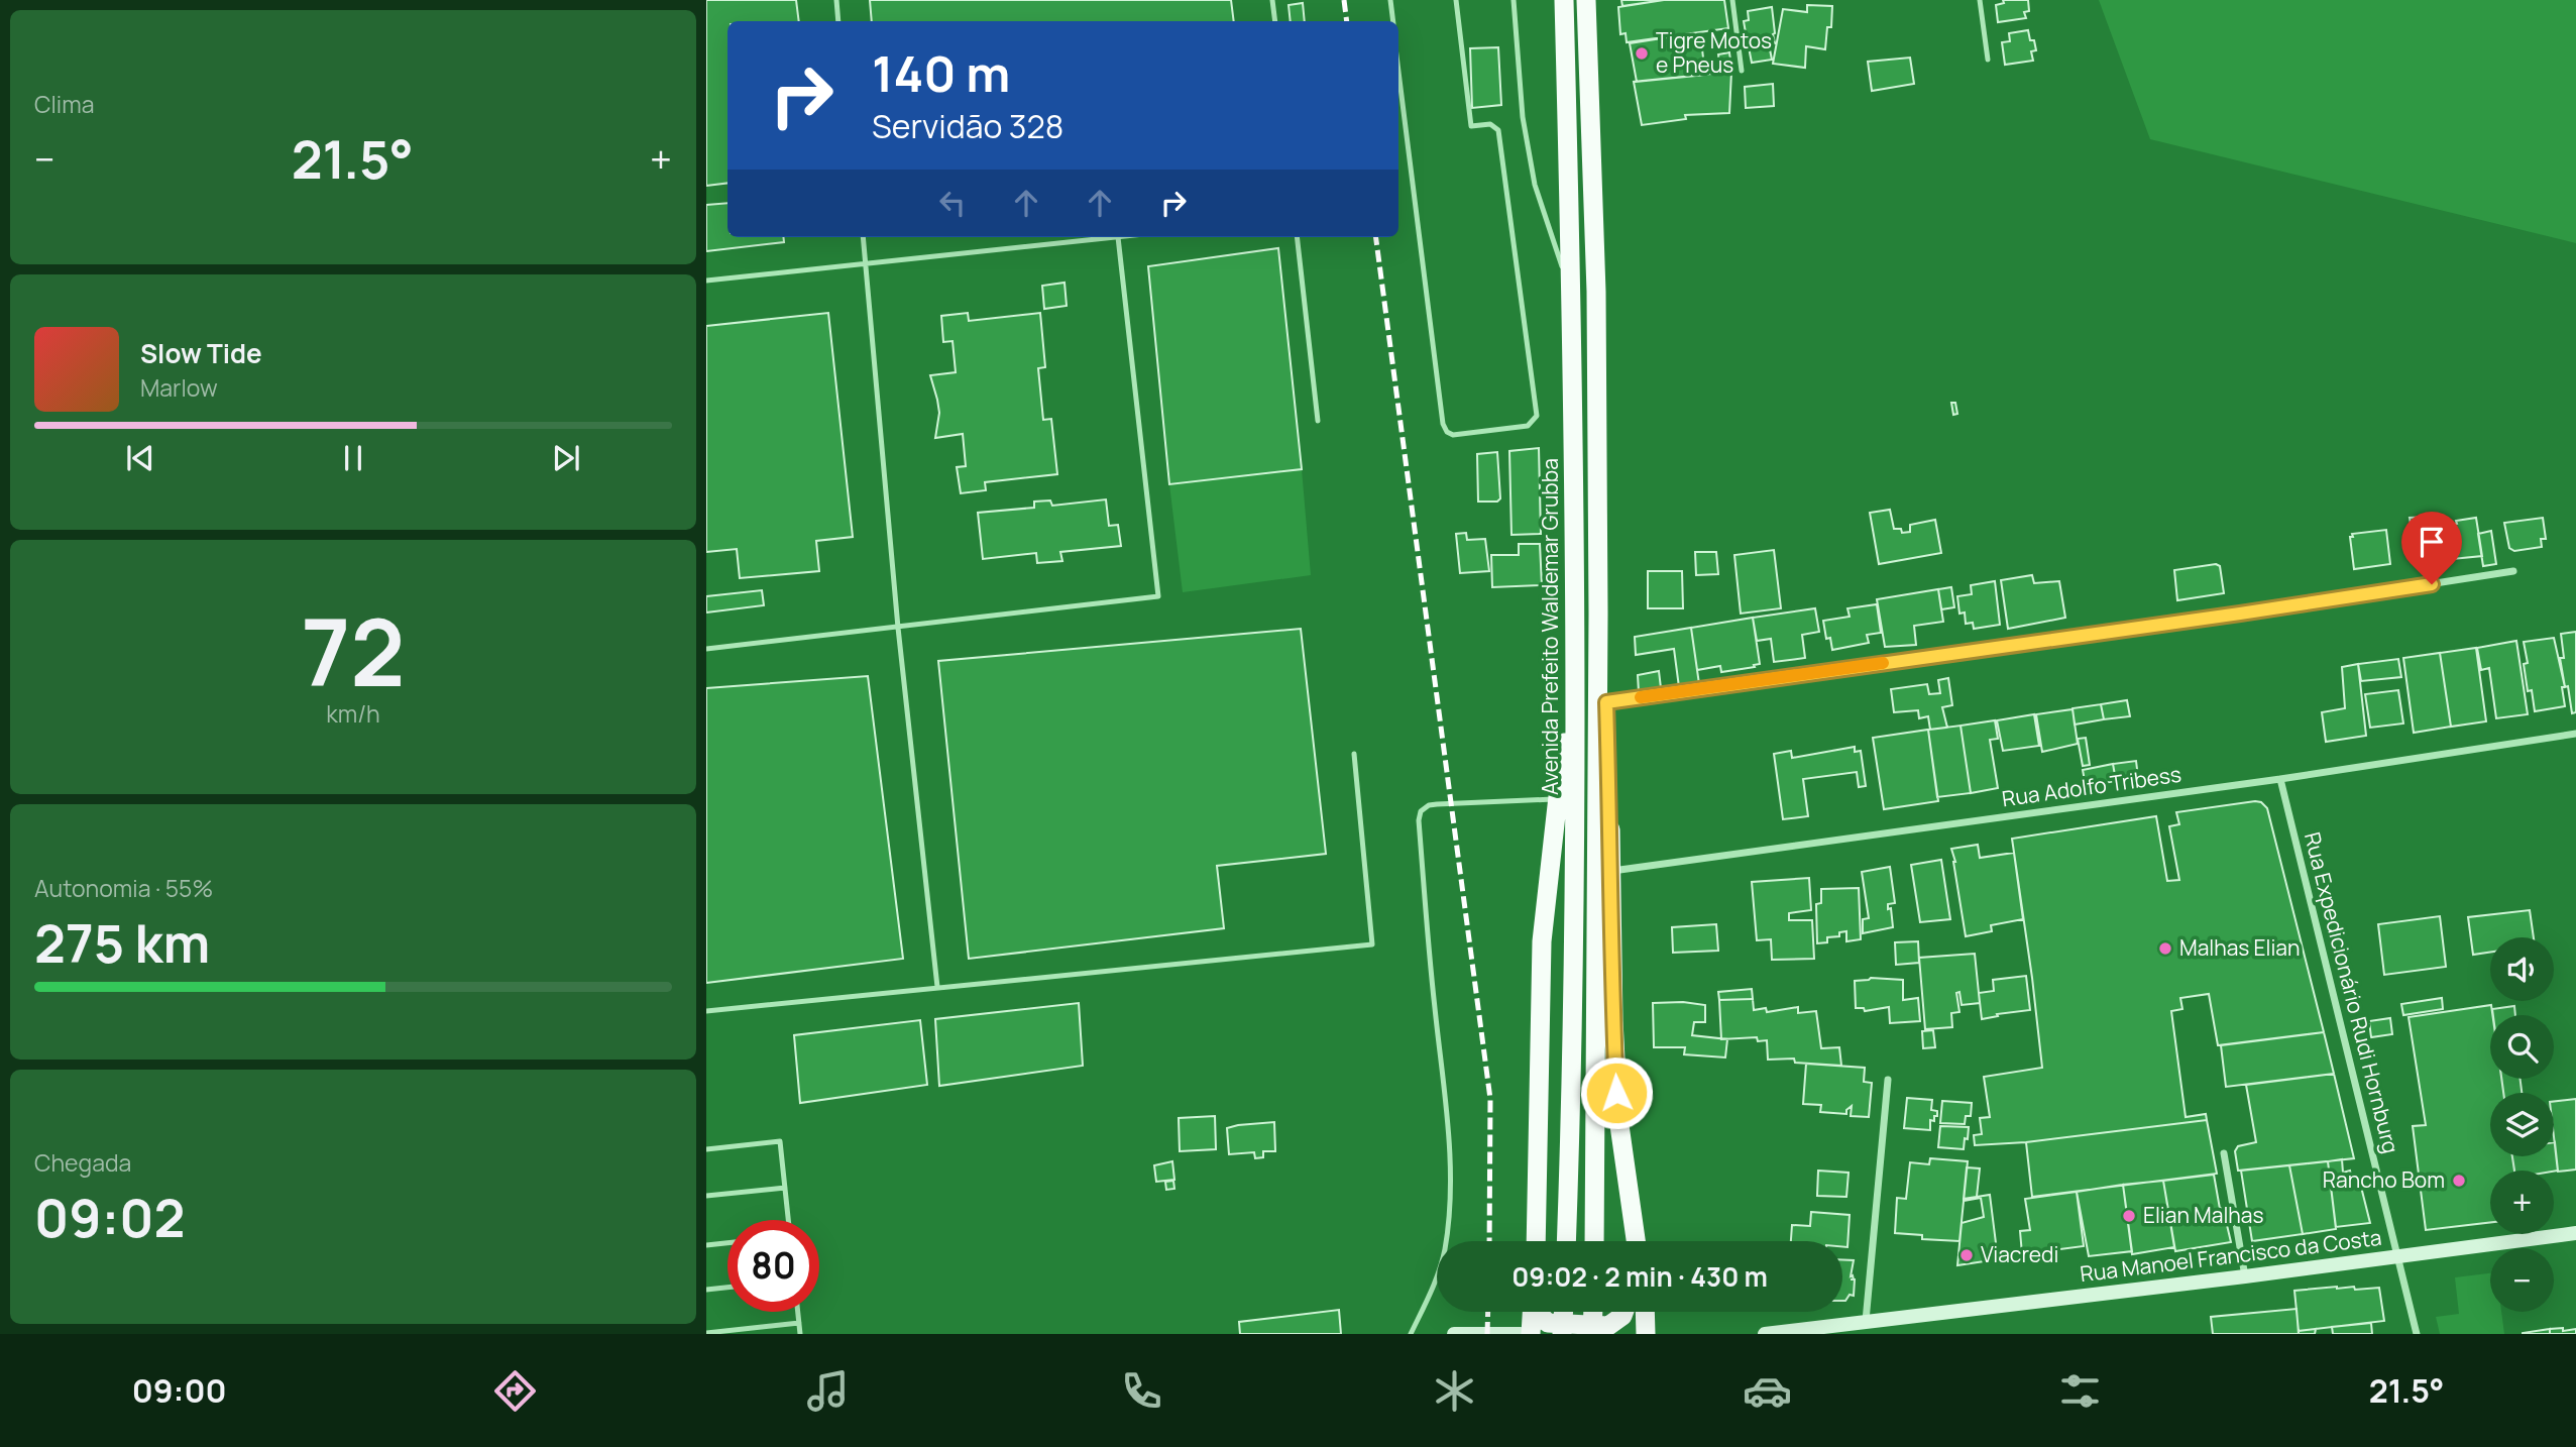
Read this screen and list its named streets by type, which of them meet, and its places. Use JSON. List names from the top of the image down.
{
  "streets": {
    "highway": ["Avenida Prefeito Waldemar Grubba"],
    "main road": ["Rua Manoel Francisco da Costa"],
    "street": ["Rua Adolfo Tribess", "Rua Expedicionário Rudi Hornburg"]
  },
  "crossings": [
    ["Rua Adolfo Tribess", "Rua Expedicionário Rudi Hornburg"],
    ["Rua Expedicionário Rudi Hornburg", "Rua Manoel Francisco da Costa"]
  ],
  "places": [
    "Tigre Motos e Pneus",
    "Malhas Elian",
    "Rancho Bom",
    "Elian Malhas",
    "Viacredi"
  ],
  "page": {
    "tile": [
      "Clima",
      ["72", "km/h"],
      ["Autonomia · 55%", "275 km"],
      ["Chegada", "09:02"]
    ],
    "turn": ["140 m", "Servidão 328"],
    "heat": ["−", "21.5°", "+"],
    "song": ["Slow Tide", "Marlow"],
    "map_buttons": ["+", "−"],
    "limit": "80",
    "trip": "09:02 · 2 min · 430 m",
    "tabs": ["09:00", "21.5°"]
  }
}
